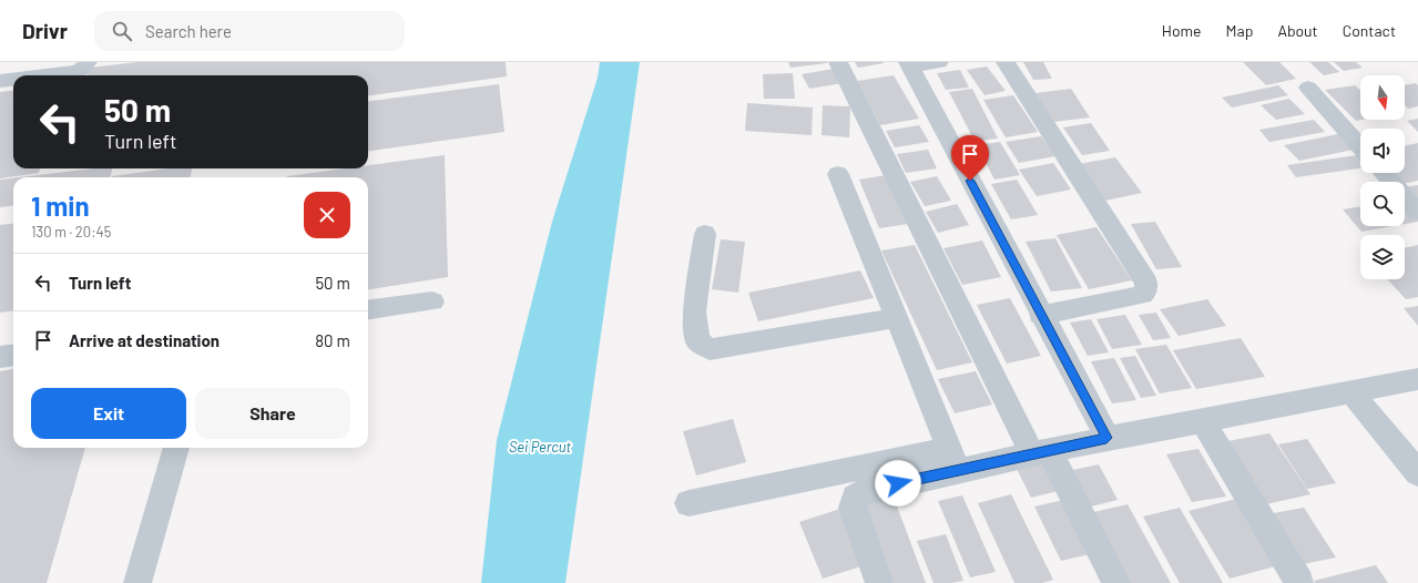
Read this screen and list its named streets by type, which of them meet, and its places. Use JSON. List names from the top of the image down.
{
  "water": ["Sei Percut"],
  "north": "bottom",
  "page": {
    "header": "Drivr",
    "search": "Search here",
    "nav": [
      "Home",
      "Map",
      "About",
      "Contact"
    ],
    "turn": ["50 m", "Turn left"],
    "heading": ["1 min", "130 m · 20:45"],
    "list": [
      {
        "name": "Turn left",
        "value": "50 m"
      },
      {
        "name": "Arrive at destination",
        "value": "80 m"
      }
    ],
    "buttons": ["Exit", "Share"]
  }
}
